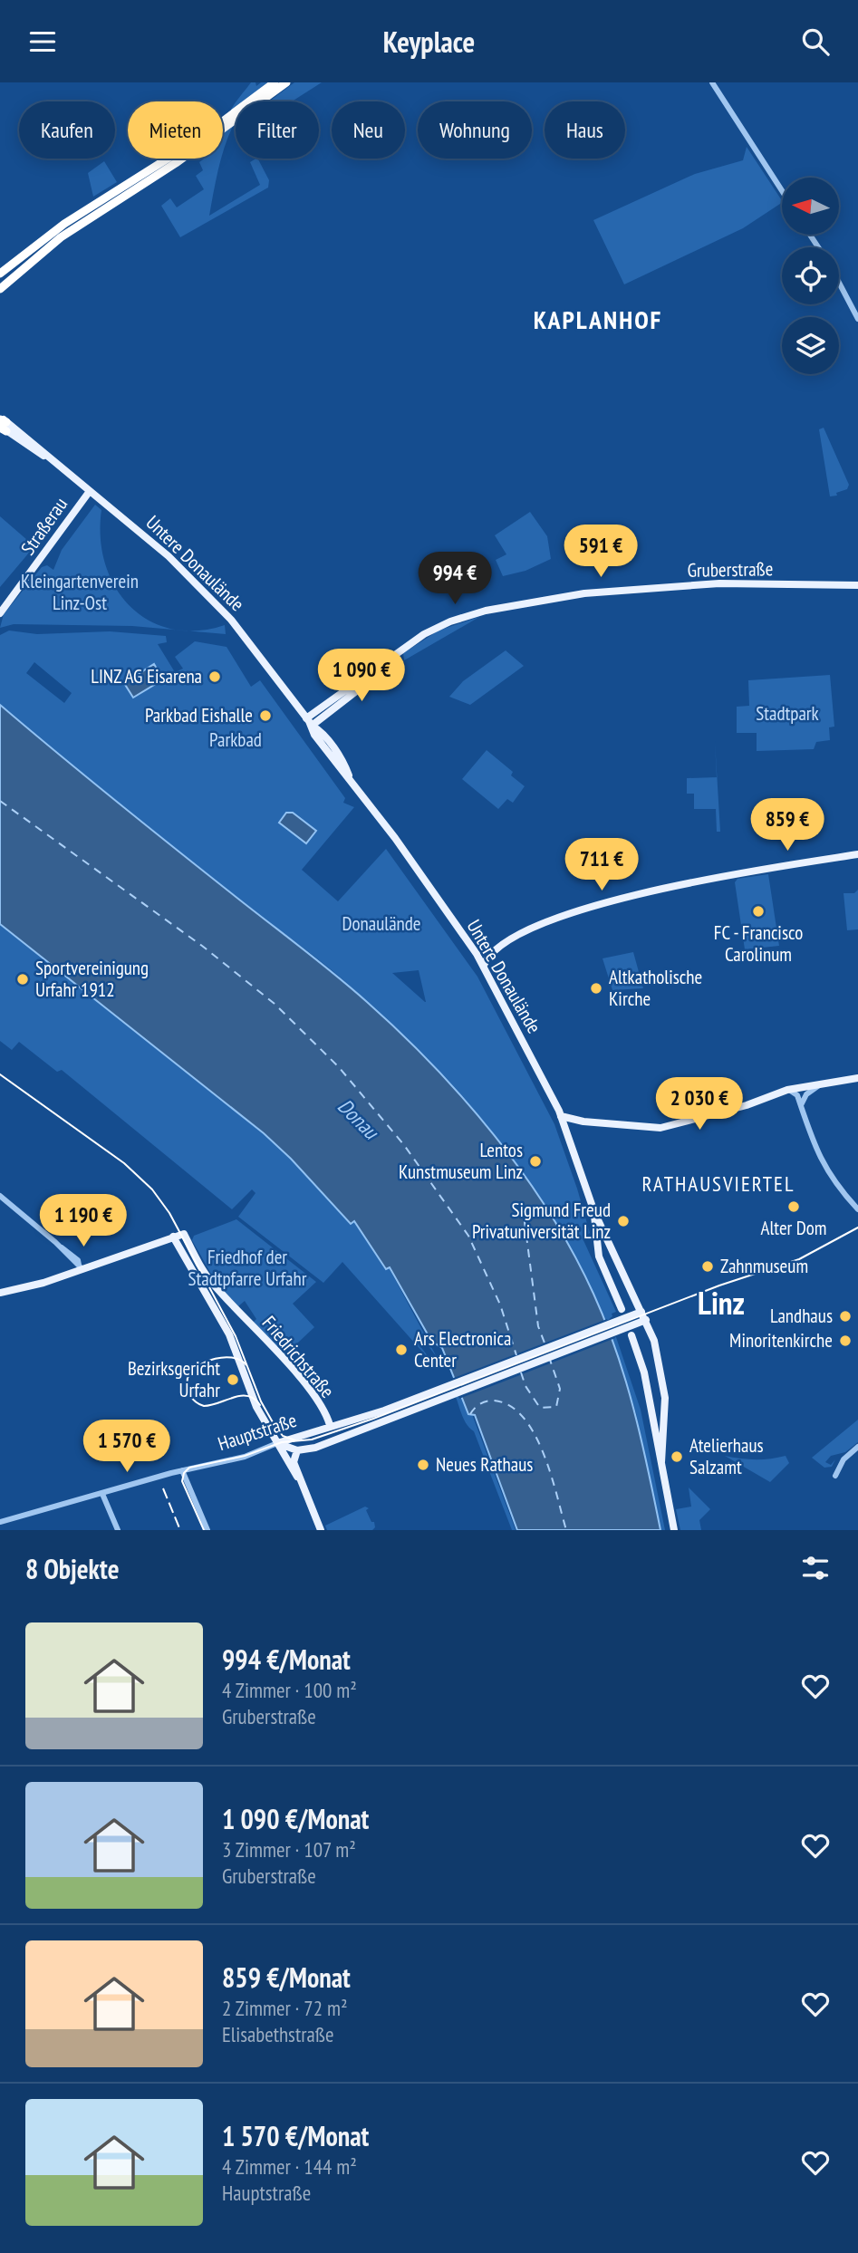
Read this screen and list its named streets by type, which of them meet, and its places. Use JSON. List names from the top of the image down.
{
  "streets": {
    "main road": [
      "Straßerau",
      "Untere Donaulände",
      "Gruberstraße",
      "Friedrichstraße",
      "Hauptstraße"
    ]
  },
  "crossings": [
    ["Straßerau", "Untere Donaulände"],
    ["Untere Donaulände", "Gruberstraße"],
    ["Untere Donaulände", "Hauptstraße"],
    ["Friedrichstraße", "Hauptstraße"]
  ],
  "districts": ["KAPLANHOF", "RATHAUSVIERTEL", "Linz"],
  "water": ["Donau"],
  "parks": [
    "Kleingartenverein Linz-Ost",
    "Stadtpark",
    "Parkbad",
    "Donaulände",
    "Friedhof der Stadtpfarre Urfahr"
  ],
  "places": [
    "LINZ AG Eisarena",
    "Parkbad Eishalle",
    "FC - Francisco Carolinum",
    "Sportvereinigung Urfahr 1912",
    "Altkatholische Kirche",
    "Lentos Kunstmuseum Linz",
    "Alter Dom",
    "Sigmund Freud Privatuniversität Linz",
    "Zahnmuseum",
    "Landhaus",
    "Minoritenkirche",
    "Ars Electronica Center",
    "Bezirksgericht Urfahr",
    "Atelierhaus Salzamt",
    "Neues Rathaus"
  ],
  "north": "left",
  "page": {
    "header": "Keyplace",
    "chip": [
      "Kaufen",
      "Mieten",
      "Filter",
      "Neu",
      "Wohnung",
      "Haus"
    ],
    "price": [
      "591 €",
      "994 €",
      "1 090 €",
      "859 €",
      "711 €",
      "2 030 €",
      "1 190 €",
      "1 570 €"
    ],
    "heading": "8 Objekte",
    "list": [
      {
        "name": "994 €/Monat",
        "note": "4 Zimmer · 100 m² · Gruberstraße"
      },
      {
        "name": "1 090 €/Monat",
        "note": "3 Zimmer · 107 m² · Gruberstraße"
      },
      {
        "name": "859 €/Monat",
        "note": "2 Zimmer · 72 m² · Elisabethstraße"
      },
      {
        "name": "1 570 €/Monat",
        "note": "4 Zimmer · 144 m² · Hauptstraße"
      }
    ]
  }
}
